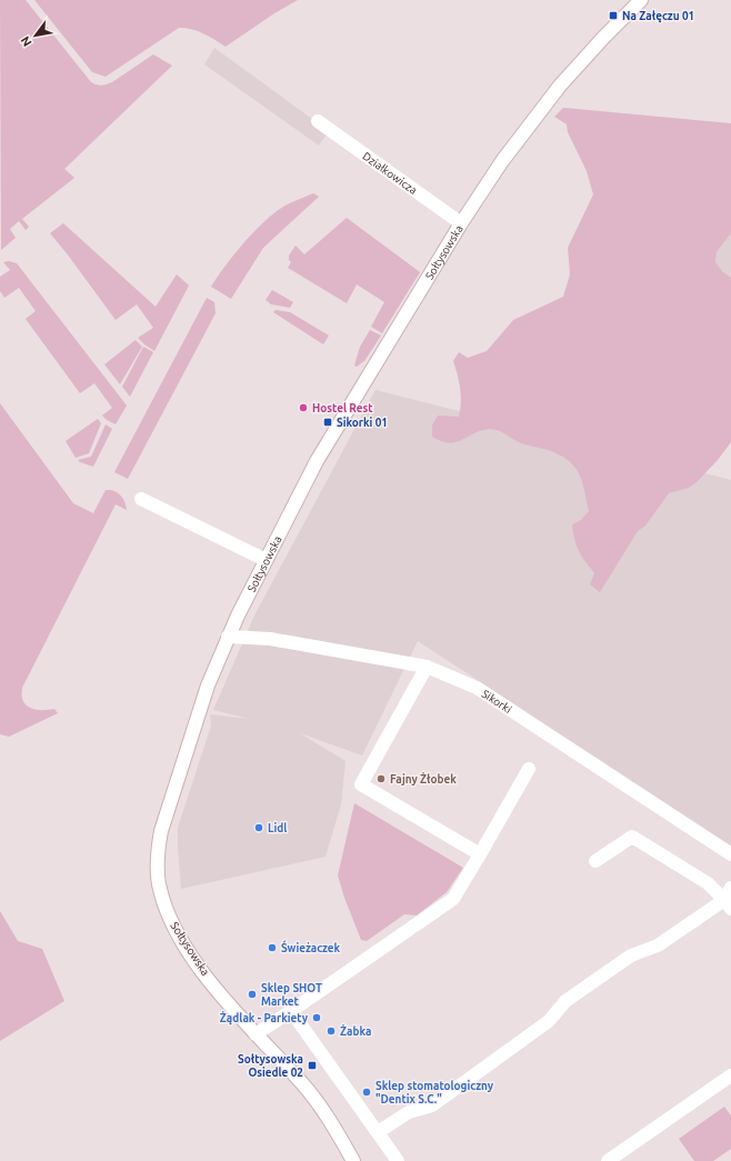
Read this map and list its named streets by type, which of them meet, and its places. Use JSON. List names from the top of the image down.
{
  "streets": {
    "street": ["Działkowicza", "Sołtysowska", "Sikorki"]
  },
  "crossings": [
    ["Działkowicza", "Sołtysowska"],
    ["Sołtysowska", "Sikorki"]
  ],
  "places": {
    "transit": ["Na Załęczu 01", "Sikorki 01", "Sołtysowska Osiedle 02"],
    "other": [
      "Hostel Rest",
      "Fajny Żłobek",
      "Lidl",
      "Świeżaczek",
      "Sklep SHOT Market",
      "Żądlak - Parkiety",
      "Żabka",
      "Sklep stomatologiczny \"Dentix S.C.\""
    ]
  },
  "north": "bottom left"
}
